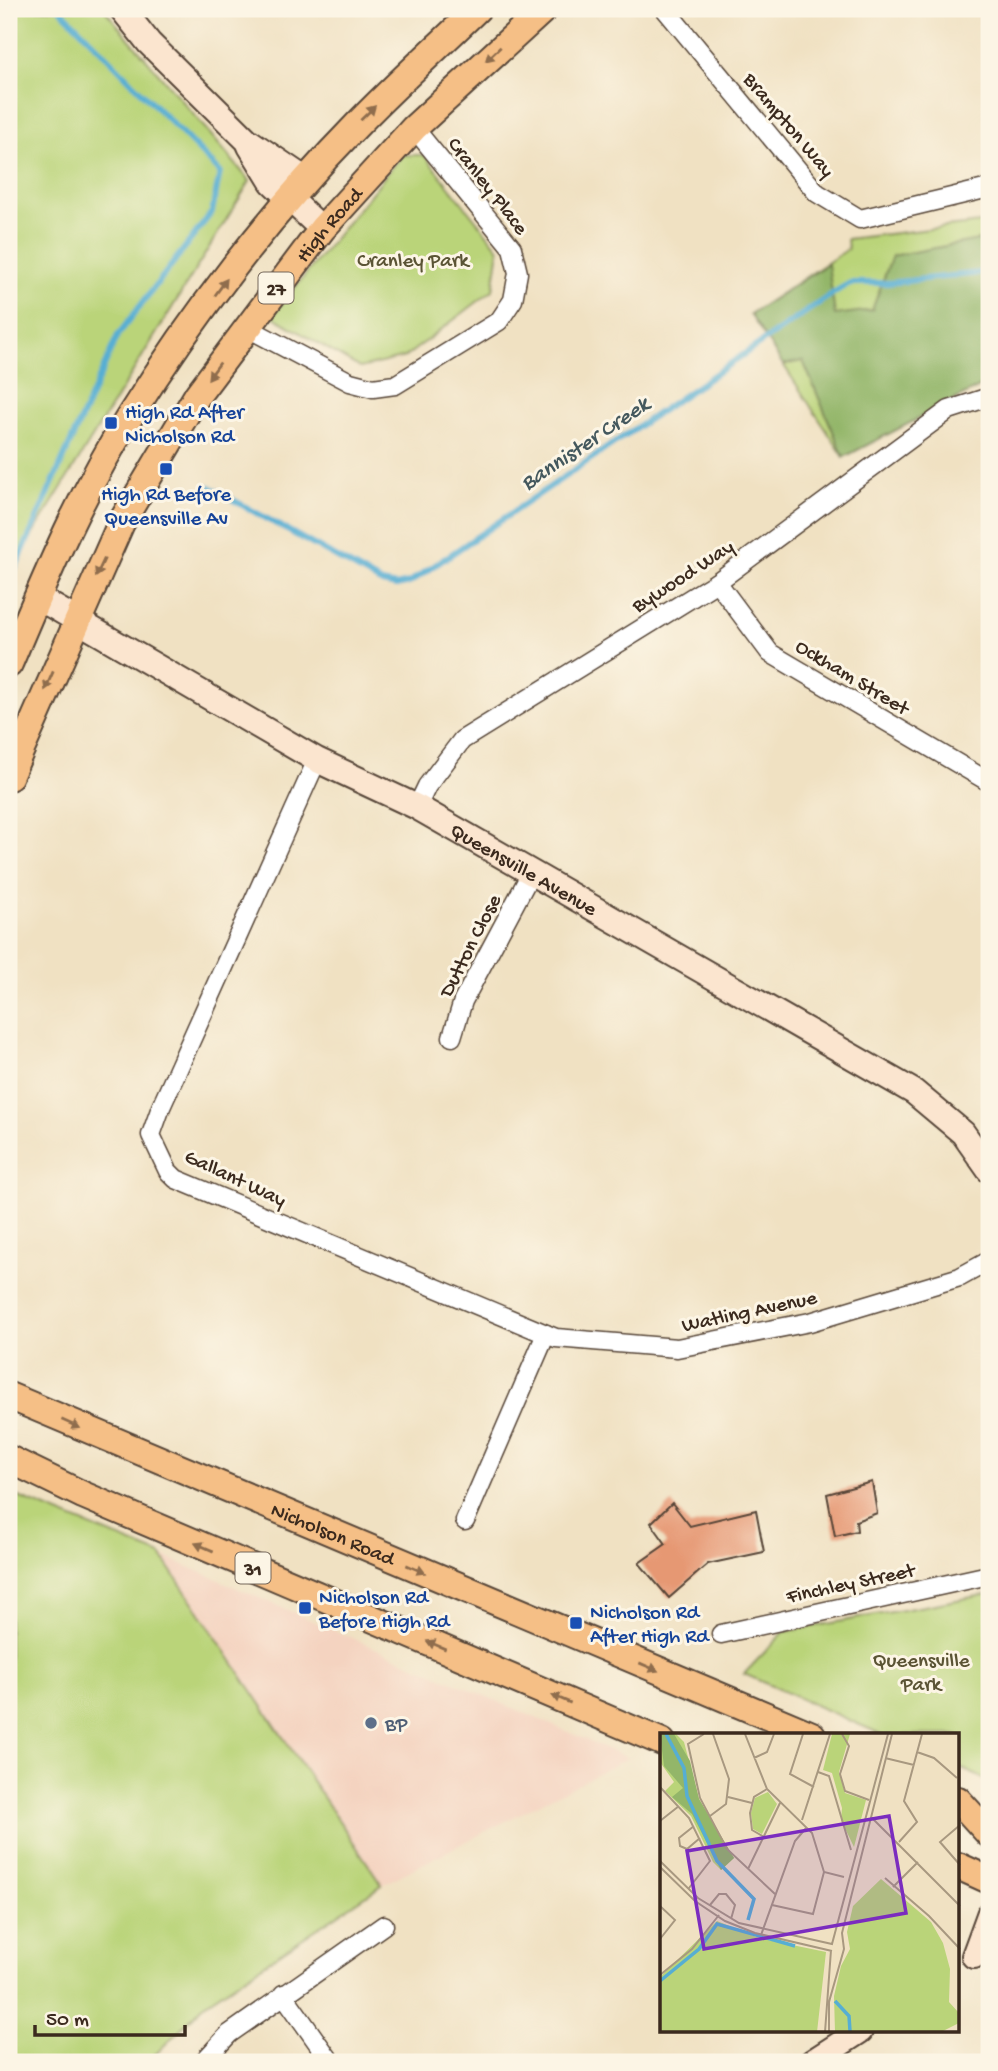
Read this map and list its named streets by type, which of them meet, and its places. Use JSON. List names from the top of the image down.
{
  "streets": {
    "main road": [
      "High Road",
      "27",
      "Nicholson Road",
      "31"
    ],
    "street": [
      "Brampton Way",
      "Cranley Place",
      "Bywood Way",
      "Ockham Street",
      "Queensville Avenue",
      "Dutton Close",
      "Gallant Way",
      "Watling Avenue",
      "Finchley Street"
    ]
  },
  "crossings": [
    ["Cranley Place", "High Road"],
    ["High Road", "Queensville Avenue"],
    ["27", "Queensville Avenue"],
    ["Bywood Way", "Ockham Street"],
    ["Bywood Way", "Queensville Avenue"],
    ["Queensville Avenue", "Dutton Close"],
    ["Queensville Avenue", "Gallant Way"],
    ["Gallant Way", "Watling Avenue"]
  ],
  "water": ["Bannister Creek"],
  "parks": ["Cranley Park", "Queensville Park"],
  "places": {
    "transit": [
      "High Rd After Nicholson Rd",
      "High Rd Before Queensville Av",
      "Nicholson Rd Before High Rd",
      "Nicholson Rd After High Rd"
    ],
    "other": ["BP"]
  },
  "scale_bar": "50 m"
}
